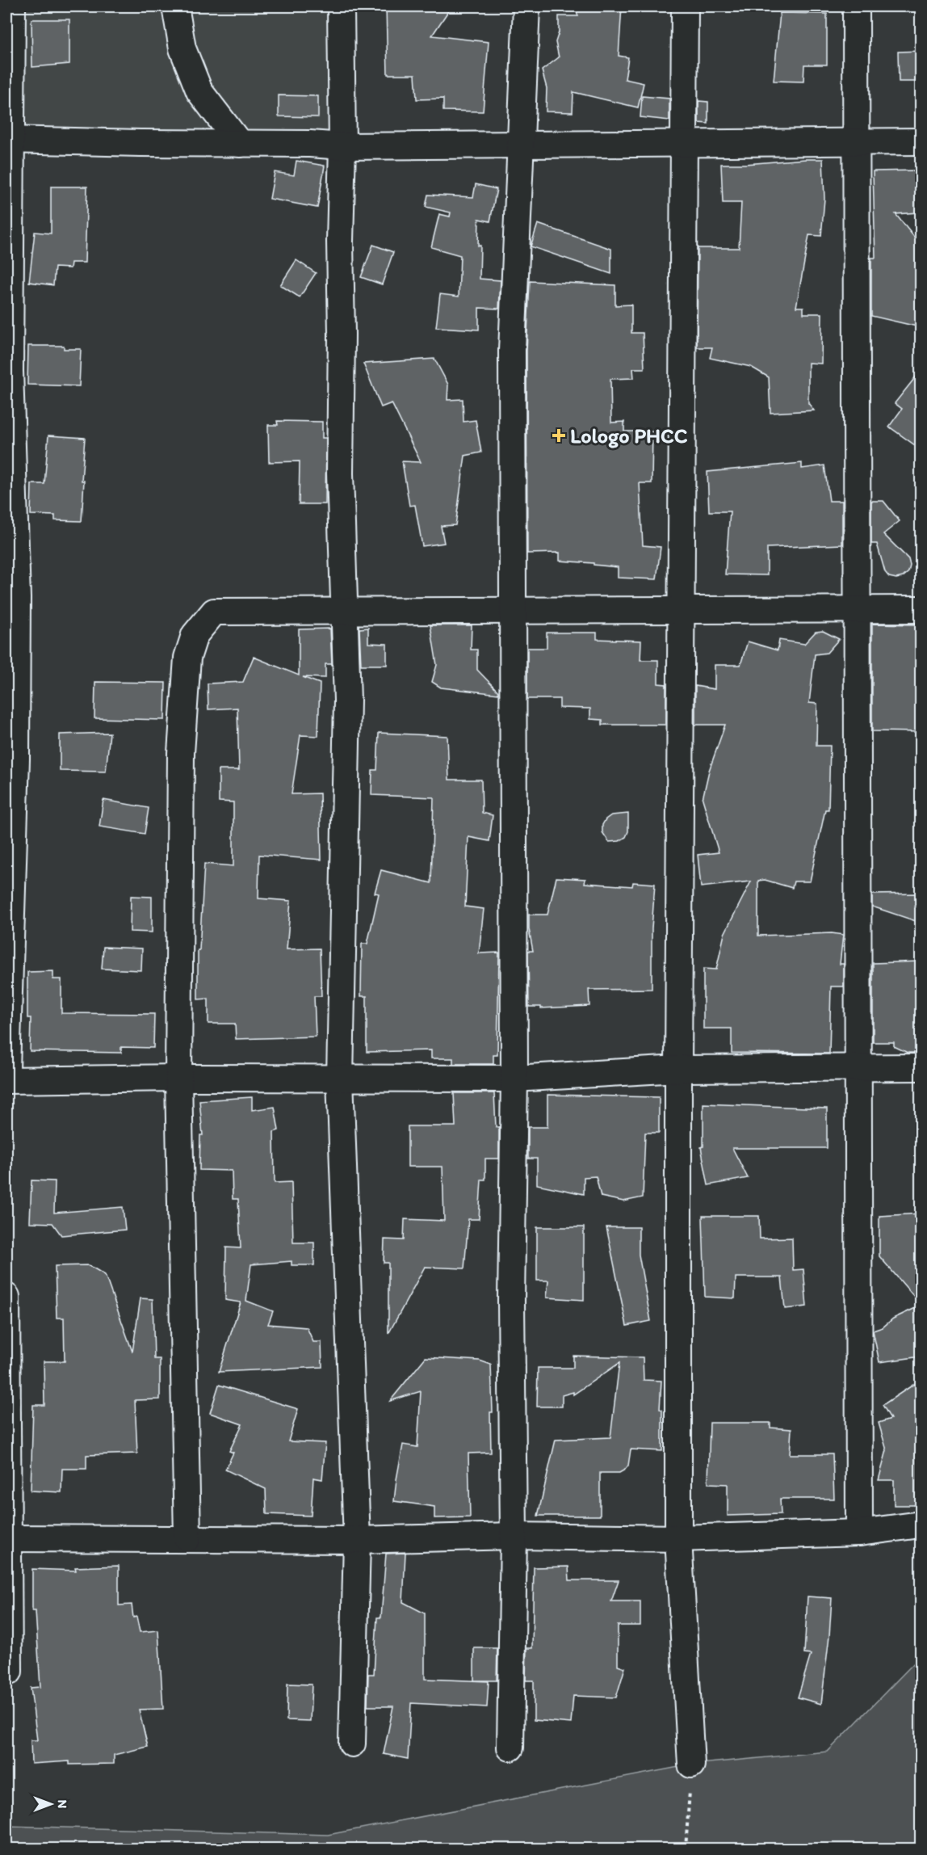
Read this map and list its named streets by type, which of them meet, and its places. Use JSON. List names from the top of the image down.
{
  "places": {
    "health": ["Lologo PHCC"]
  },
  "north": "right"
}
